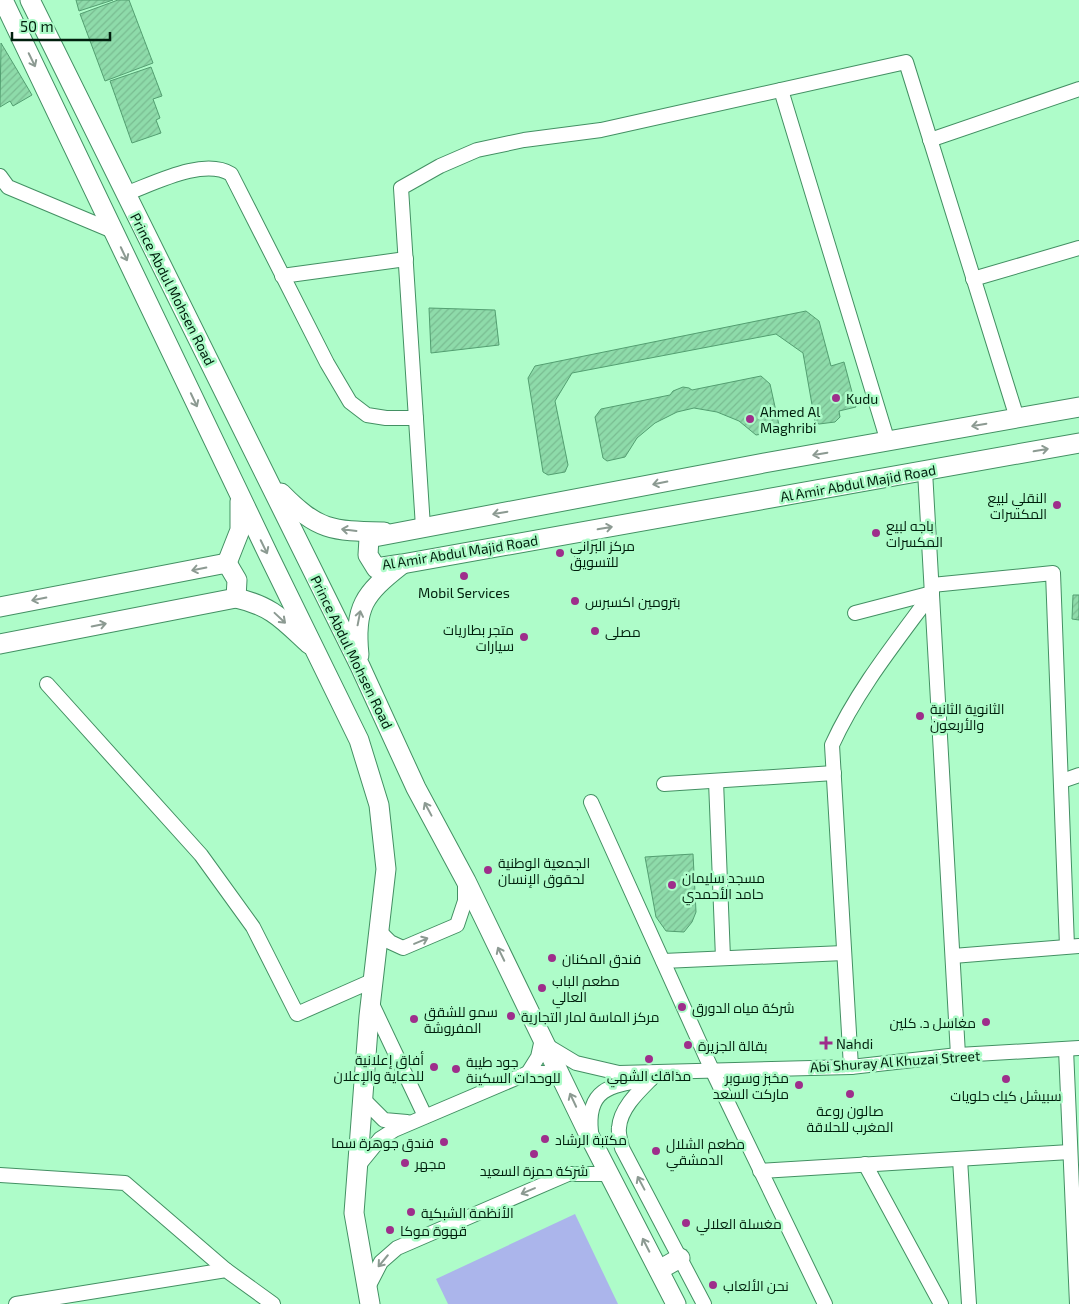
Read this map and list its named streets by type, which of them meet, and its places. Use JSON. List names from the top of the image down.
{
  "streets": {
    "main road": ["Prince Abdul Mohsen Road", "Al Amir Abdul Majid Road"],
    "street": ["Abi Shuray Al Khuzai Street"]
  },
  "places": {
    "other": [
      "Kudu",
      "Ahmed Al Maghribi",
      "النقلي لبيع المكسرات",
      "باجه لبيع المكسرات",
      "مركز البراني للتسويق",
      "Mobil Services",
      "بترومين اكسبرس",
      "مصلى",
      "متجر بطاريات سيارات",
      "الثانوية الثانية والأربعون",
      "الجمعية الوطنية لحقوق الإنسان",
      "مسجد سليمان حامد الأحمدي",
      "فندق المكنان",
      "مطعم الباب العالي",
      "شركة مياه الدورق",
      "مركز الماسة لمار التجارية",
      "سمو للشقق المفروشة",
      "مغاسل د. كلين",
      "بقالة الجزيرة",
      "مذاقك الشهي",
      "أفاق إعلانية للدعاية والإعلان",
      "جود طيبة للوحدات السكينة",
      "سبيشل كيك حلويات",
      "مخبز وسوبر ماركت السعد",
      "صالون روعة المغرب للحلاقة",
      "مكتبة الرشاد",
      "فندق جوهرة سما",
      "مطعم الشلال الدمشقي",
      "شركة حمزة السعيد",
      "مجهر",
      "الأنظمة الشبكية",
      "مغسلة العلالي",
      "قهوة موكا",
      "نحن الألعاب"
    ],
    "health": ["Nahdi"]
  },
  "scale_bar": "50 m"
}
